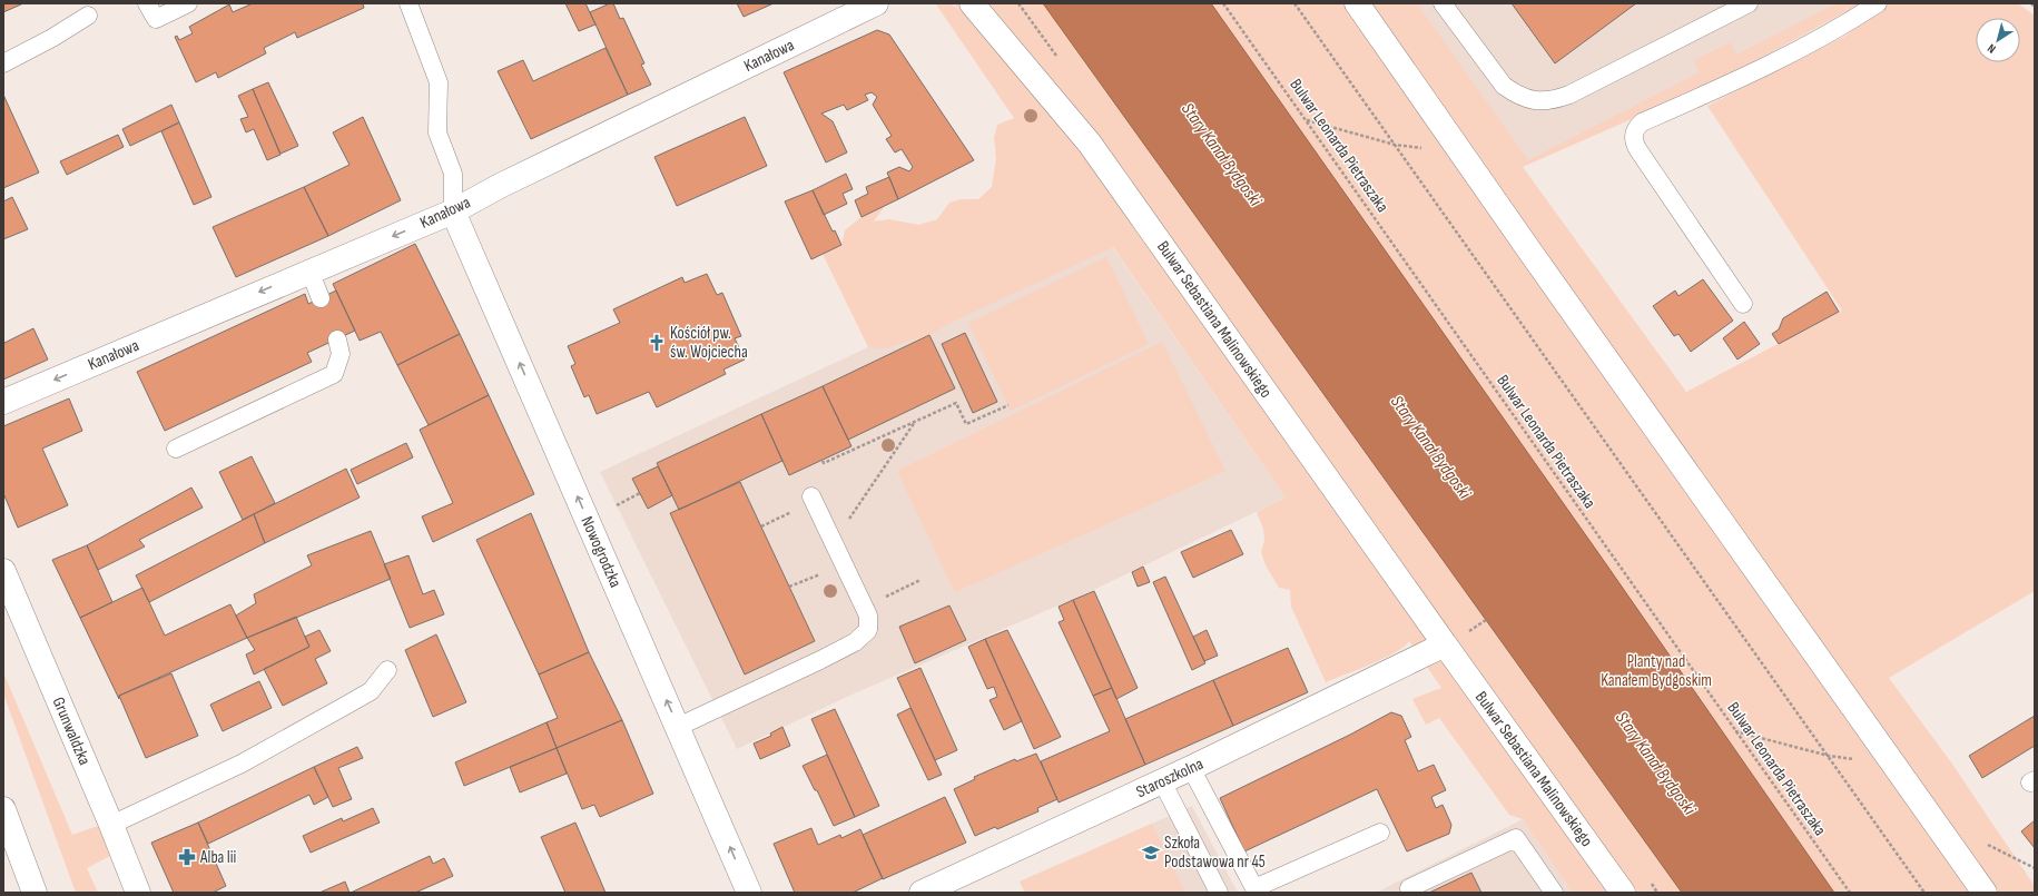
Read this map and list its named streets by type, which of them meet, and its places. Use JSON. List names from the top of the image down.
{
  "streets": {
    "street": [
      "Kanałowa",
      "Bulwar Sebastiana Malinowskiego",
      "Nowogrodzka",
      "Grunwaldzka",
      "Staroszkolna"
    ],
    "path": ["Bulwar Leonarda Pietraszaka"]
  },
  "crossings": [
    ["Kanałowa", "Nowogrodzka"],
    ["Bulwar Sebastiana Malinowskiego", "Staroszkolna"]
  ],
  "one_way": ["Kanałowa", "Nowogrodzka"],
  "water": ["Stary Kanał Bydgoski"],
  "parks": ["Planty nad Kanałem Bydgoskim"],
  "places": {
    "church": ["Kościół pw. św. Wojciecha"],
    "school or university": ["Szkoła Podstawowa nr 45"],
    "pharmacy": ["Alba Iii"]
  },
  "north": "bottom left"
}
